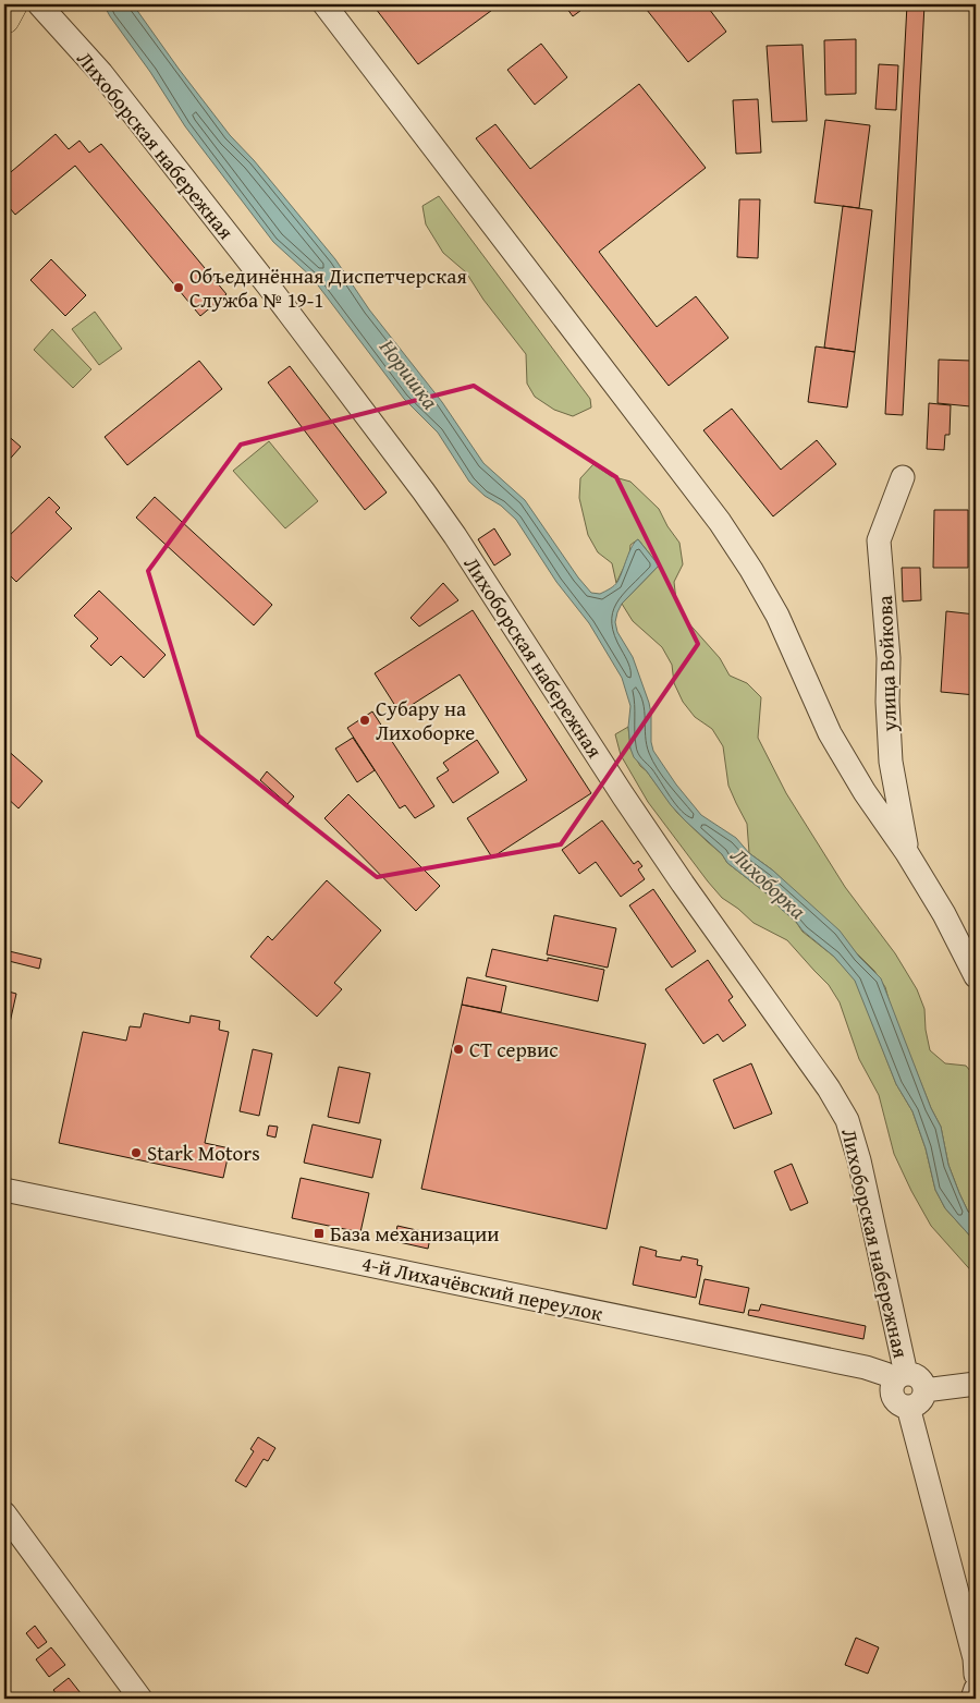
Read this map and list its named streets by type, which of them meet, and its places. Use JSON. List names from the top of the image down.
{
  "streets": {
    "street": ["Лихоборская набережная", "улица Войкова", "4-й Лихачёвский переулок"]
  },
  "crossings": [
    ["Лихоборская набережная", "4-й Лихачёвский переулок"]
  ],
  "water": ["Норишка", "Лихоборка"],
  "places": {
    "other": [
      "Объединённая Диспетчерская Служба № 19-1",
      "Субару на Лихоборке",
      "СТ сервис",
      "Stark Motors"
    ],
    "transit": ["База механизации"]
  }
}
